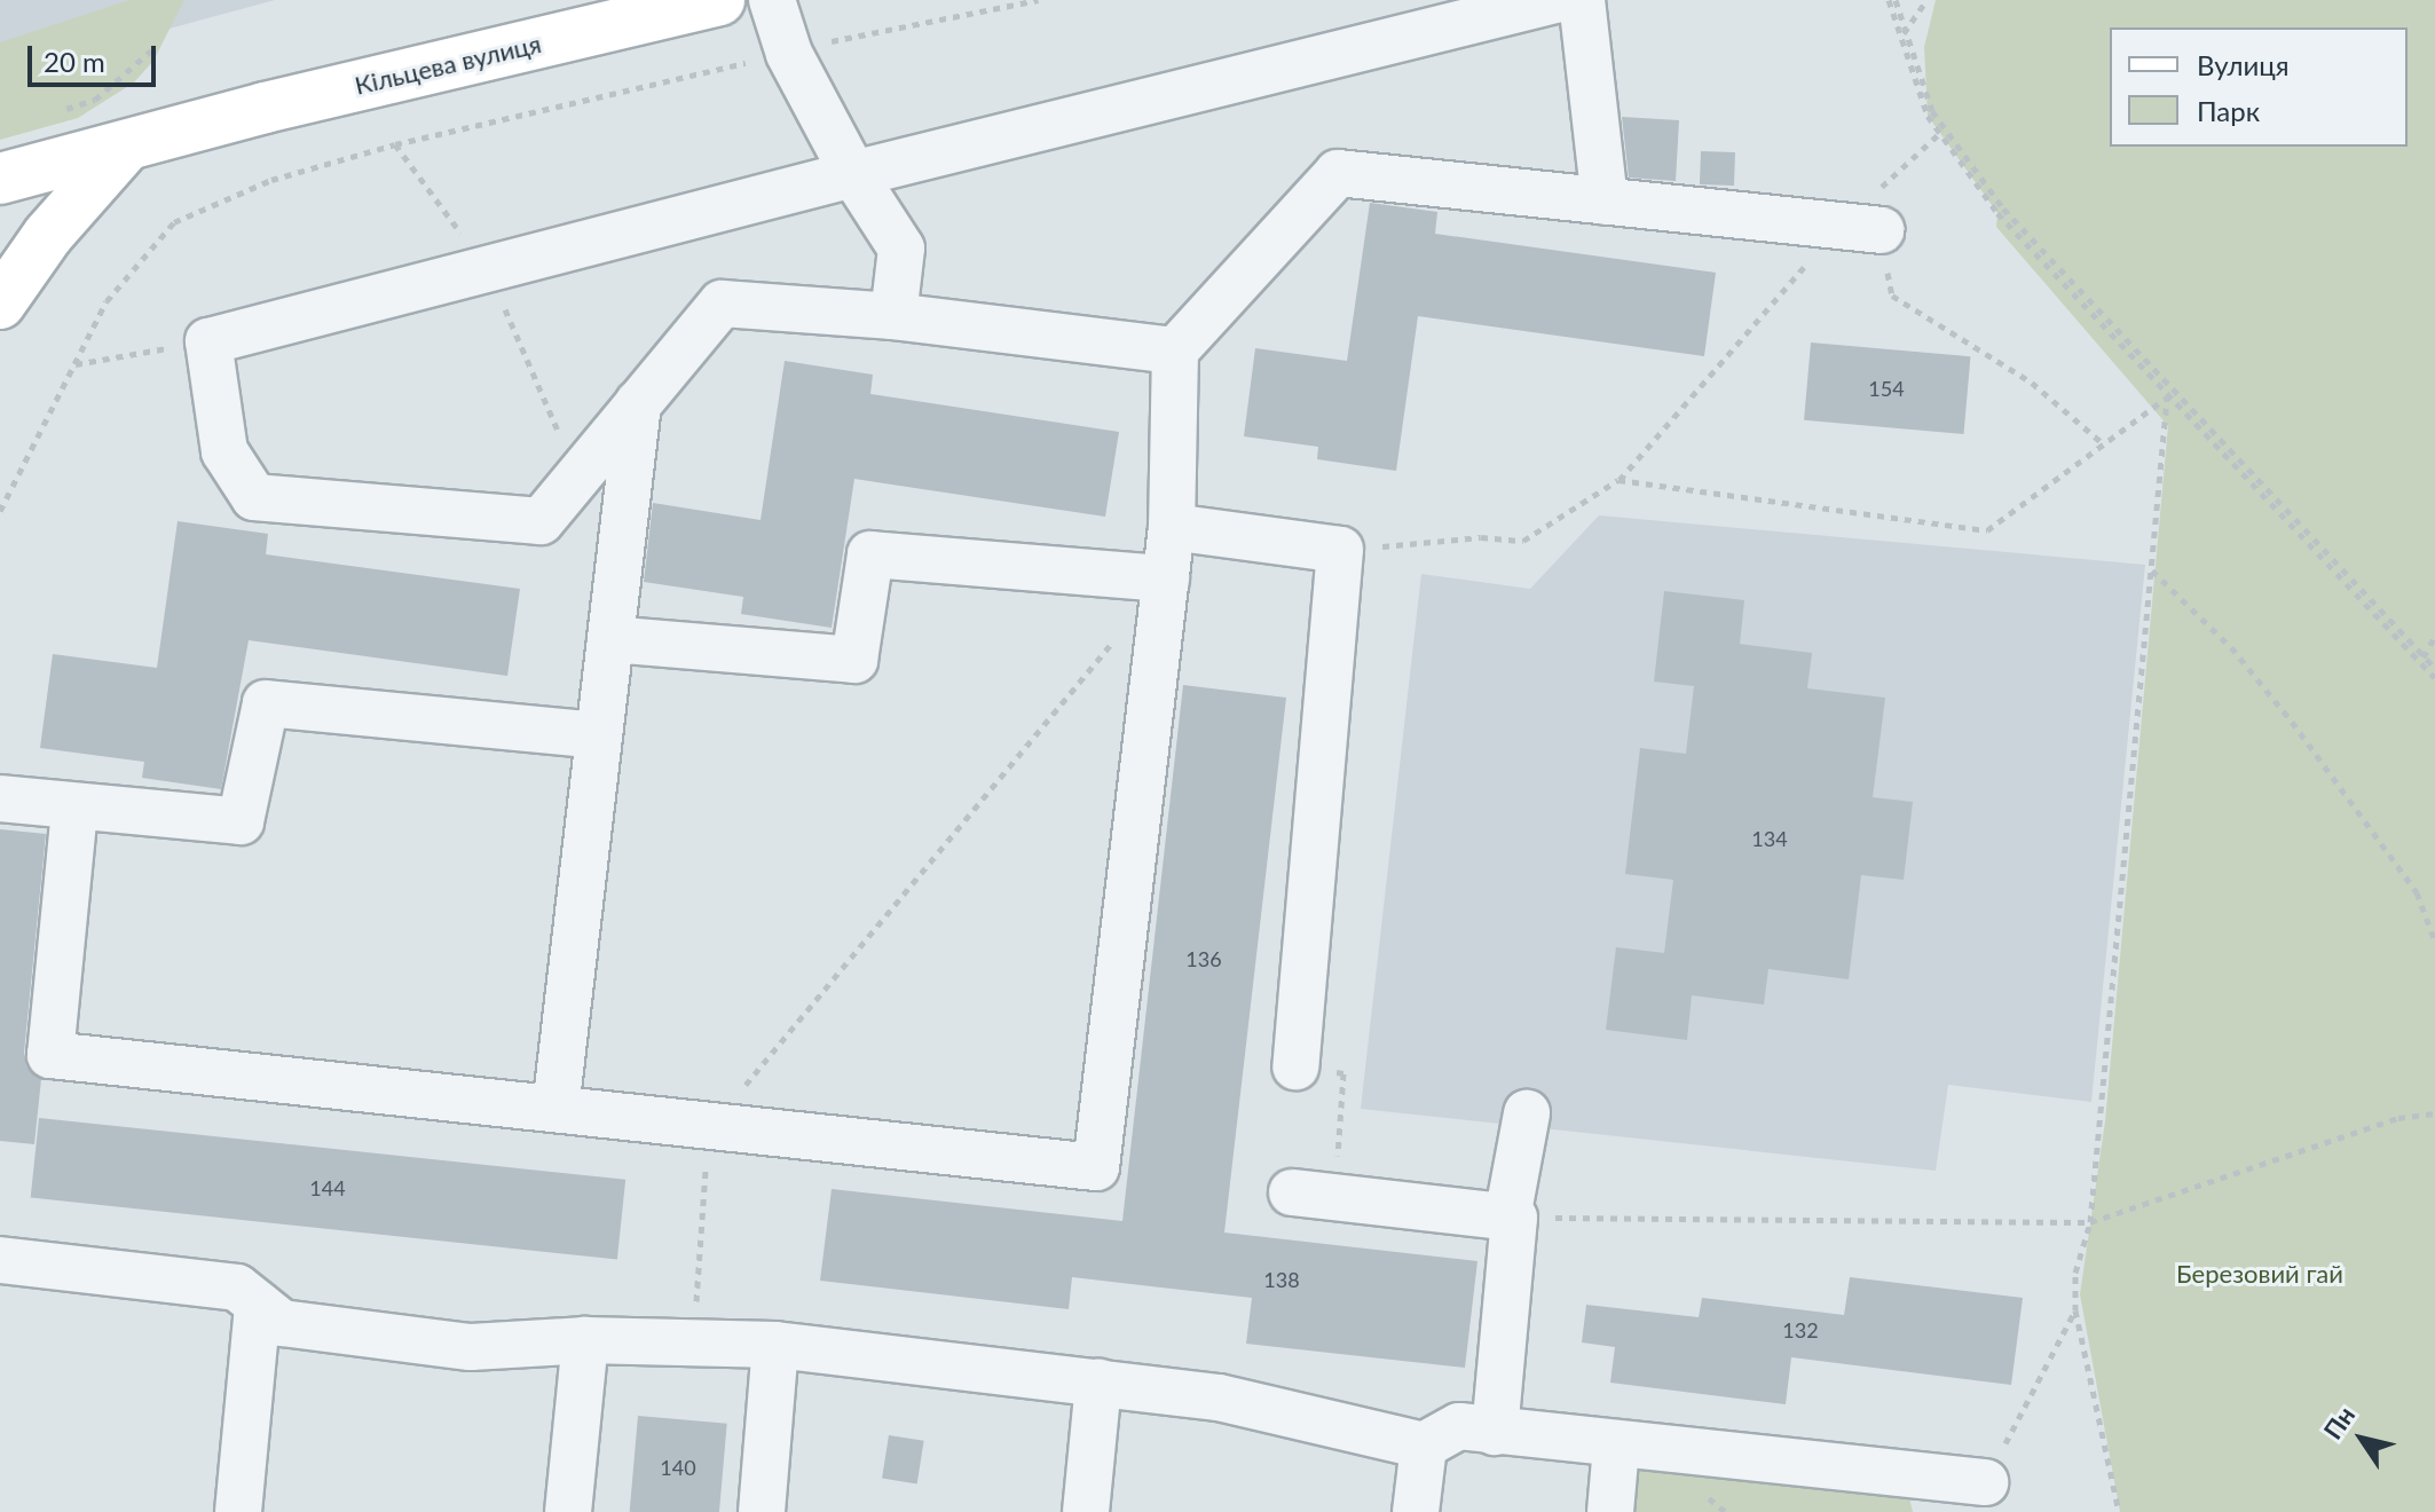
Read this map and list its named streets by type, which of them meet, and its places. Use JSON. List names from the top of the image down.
{
  "streets": {
    "main road": ["Кільцева вулиця"]
  },
  "parks": ["Березовий гай"],
  "house_numbers": [
    "154",
    "134",
    "136",
    "144",
    "138",
    "132",
    "140"
  ],
  "legend": ["Вулиця", "Парк"],
  "scale_bar": "20 m",
  "north": "top left"
}
